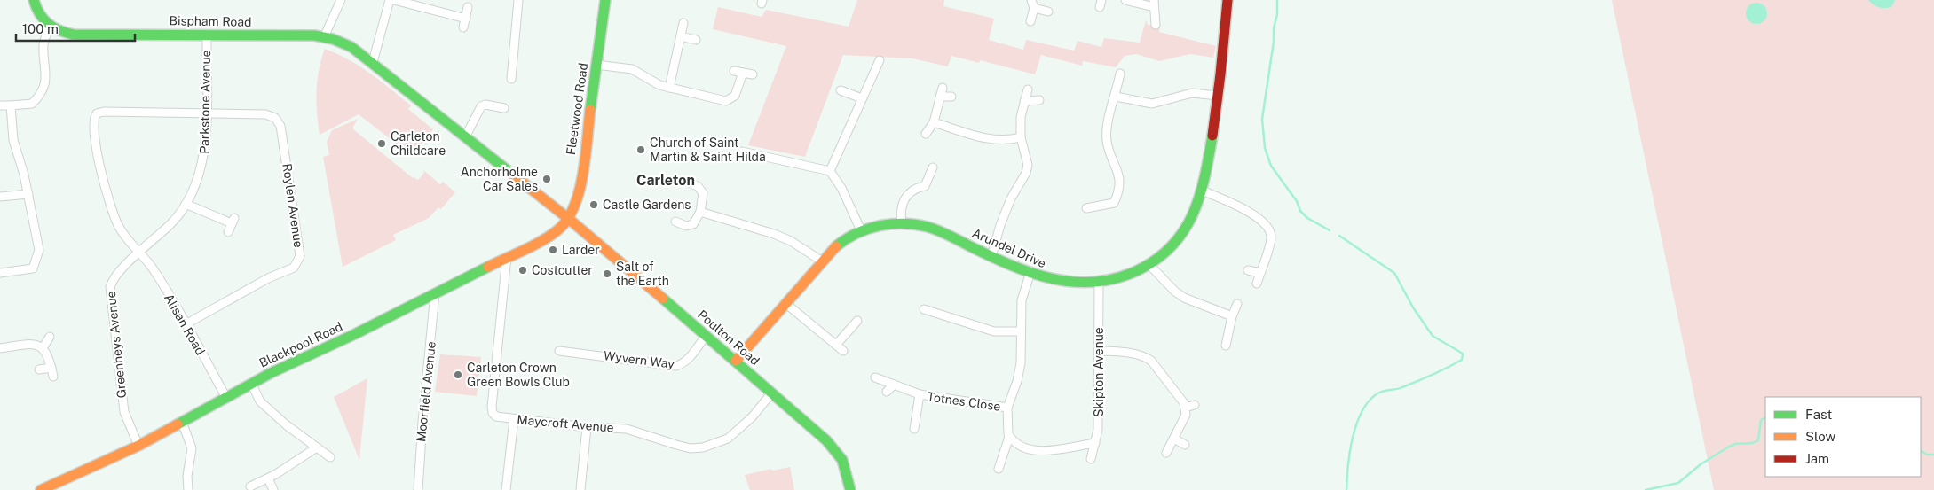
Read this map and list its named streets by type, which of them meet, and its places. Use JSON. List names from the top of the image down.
{
  "streets": {
    "street": [
      "Bispham Road",
      "Parkstone Avenue",
      "Fleetwood Road",
      "Roylen Avenue",
      "Arundel Drive",
      "Alisan Road",
      "Poulton Road",
      "Greenheys Avenue",
      "Blackpool Road",
      "Wyvern Way",
      "Skipton Avenue",
      "Moorfield Avenue",
      "Totnes Close",
      "Maycroft Avenue"
    ]
  },
  "crossings": [
    ["Bispham Road", "Parkstone Avenue"],
    ["Bispham Road", "Fleetwood Road"],
    ["Bispham Road", "Poulton Road"],
    ["Bispham Road", "Blackpool Road"],
    ["Parkstone Avenue", "Roylen Avenue"],
    ["Parkstone Avenue", "Alisan Road"],
    ["Parkstone Avenue", "Greenheys Avenue"],
    ["Fleetwood Road", "Poulton Road"],
    ["Fleetwood Road", "Blackpool Road"],
    ["Roylen Avenue", "Alisan Road"],
    ["Arundel Drive", "Poulton Road"],
    ["Arundel Drive", "Skipton Avenue"],
    ["Alisan Road", "Greenheys Avenue"],
    ["Alisan Road", "Blackpool Road"],
    ["Poulton Road", "Blackpool Road"],
    ["Poulton Road", "Wyvern Way"],
    ["Poulton Road", "Maycroft Avenue"],
    ["Greenheys Avenue", "Blackpool Road"],
    ["Blackpool Road", "Moorfield Avenue"],
    ["Blackpool Road", "Maycroft Avenue"]
  ],
  "districts": ["Carleton"],
  "places": [
    "Carleton Childcare",
    "Church of Saint Martin & Saint Hilda",
    "Anchorholme Car Sales",
    "Castle Gardens",
    "Larder",
    "Costcutter",
    "Salt of the Earth",
    "Carleton Crown Green Bowls Club"
  ],
  "legend": ["Fast", "Slow", "Jam"],
  "scale_bar": "100 m"
}
